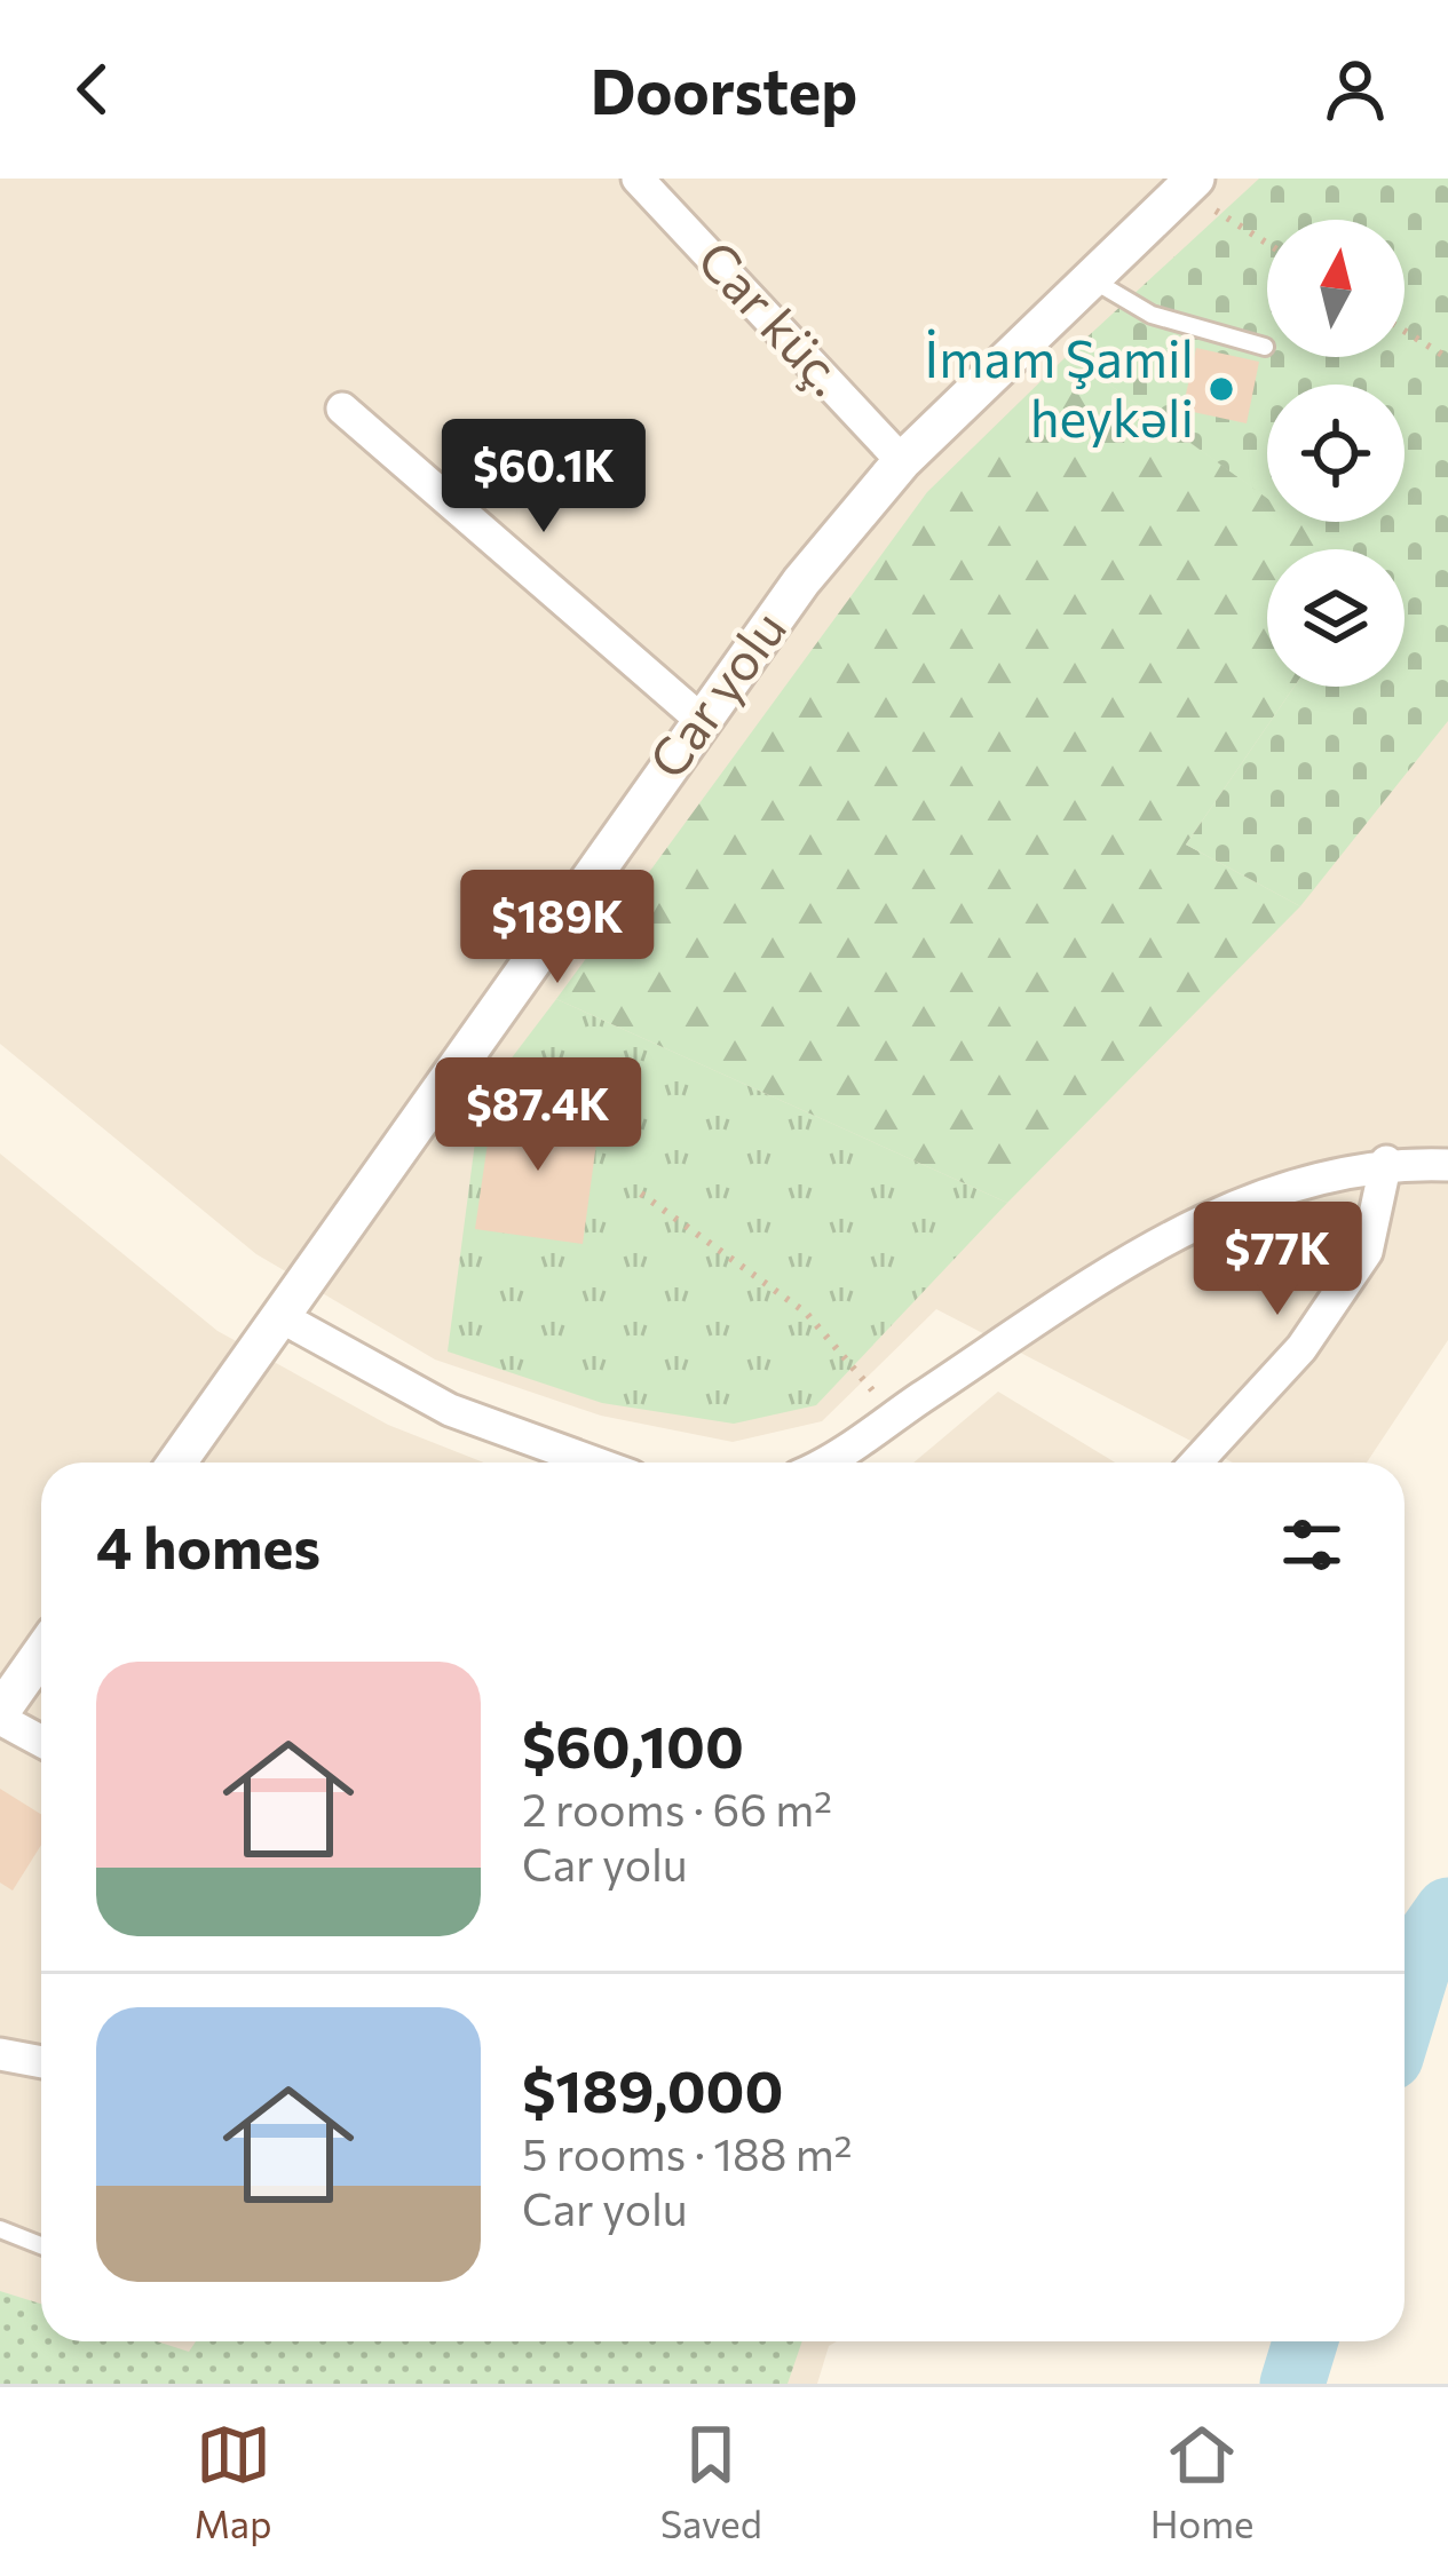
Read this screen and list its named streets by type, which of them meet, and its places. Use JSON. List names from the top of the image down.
{
  "streets": {
    "street": ["Car küç.", "Car yolu"]
  },
  "crossings": [
    ["Car küç.", "Car yolu"]
  ],
  "places": ["İmam Şamil heykəli"],
  "north": "top",
  "page": {
    "header": "Doorstep",
    "price": [
      "$60.1K",
      "$189K",
      "$87.4K",
      "$77K"
    ],
    "heading": "4 homes",
    "list": [
      {
        "name": "$60,100",
        "note": "2 rooms · 66 m² · Car yolu"
      },
      {
        "name": "$189,000",
        "note": "5 rooms · 188 m² · Car yolu"
      }
    ],
    "tabs": ["Map", "Saved", "Home"]
  }
}
